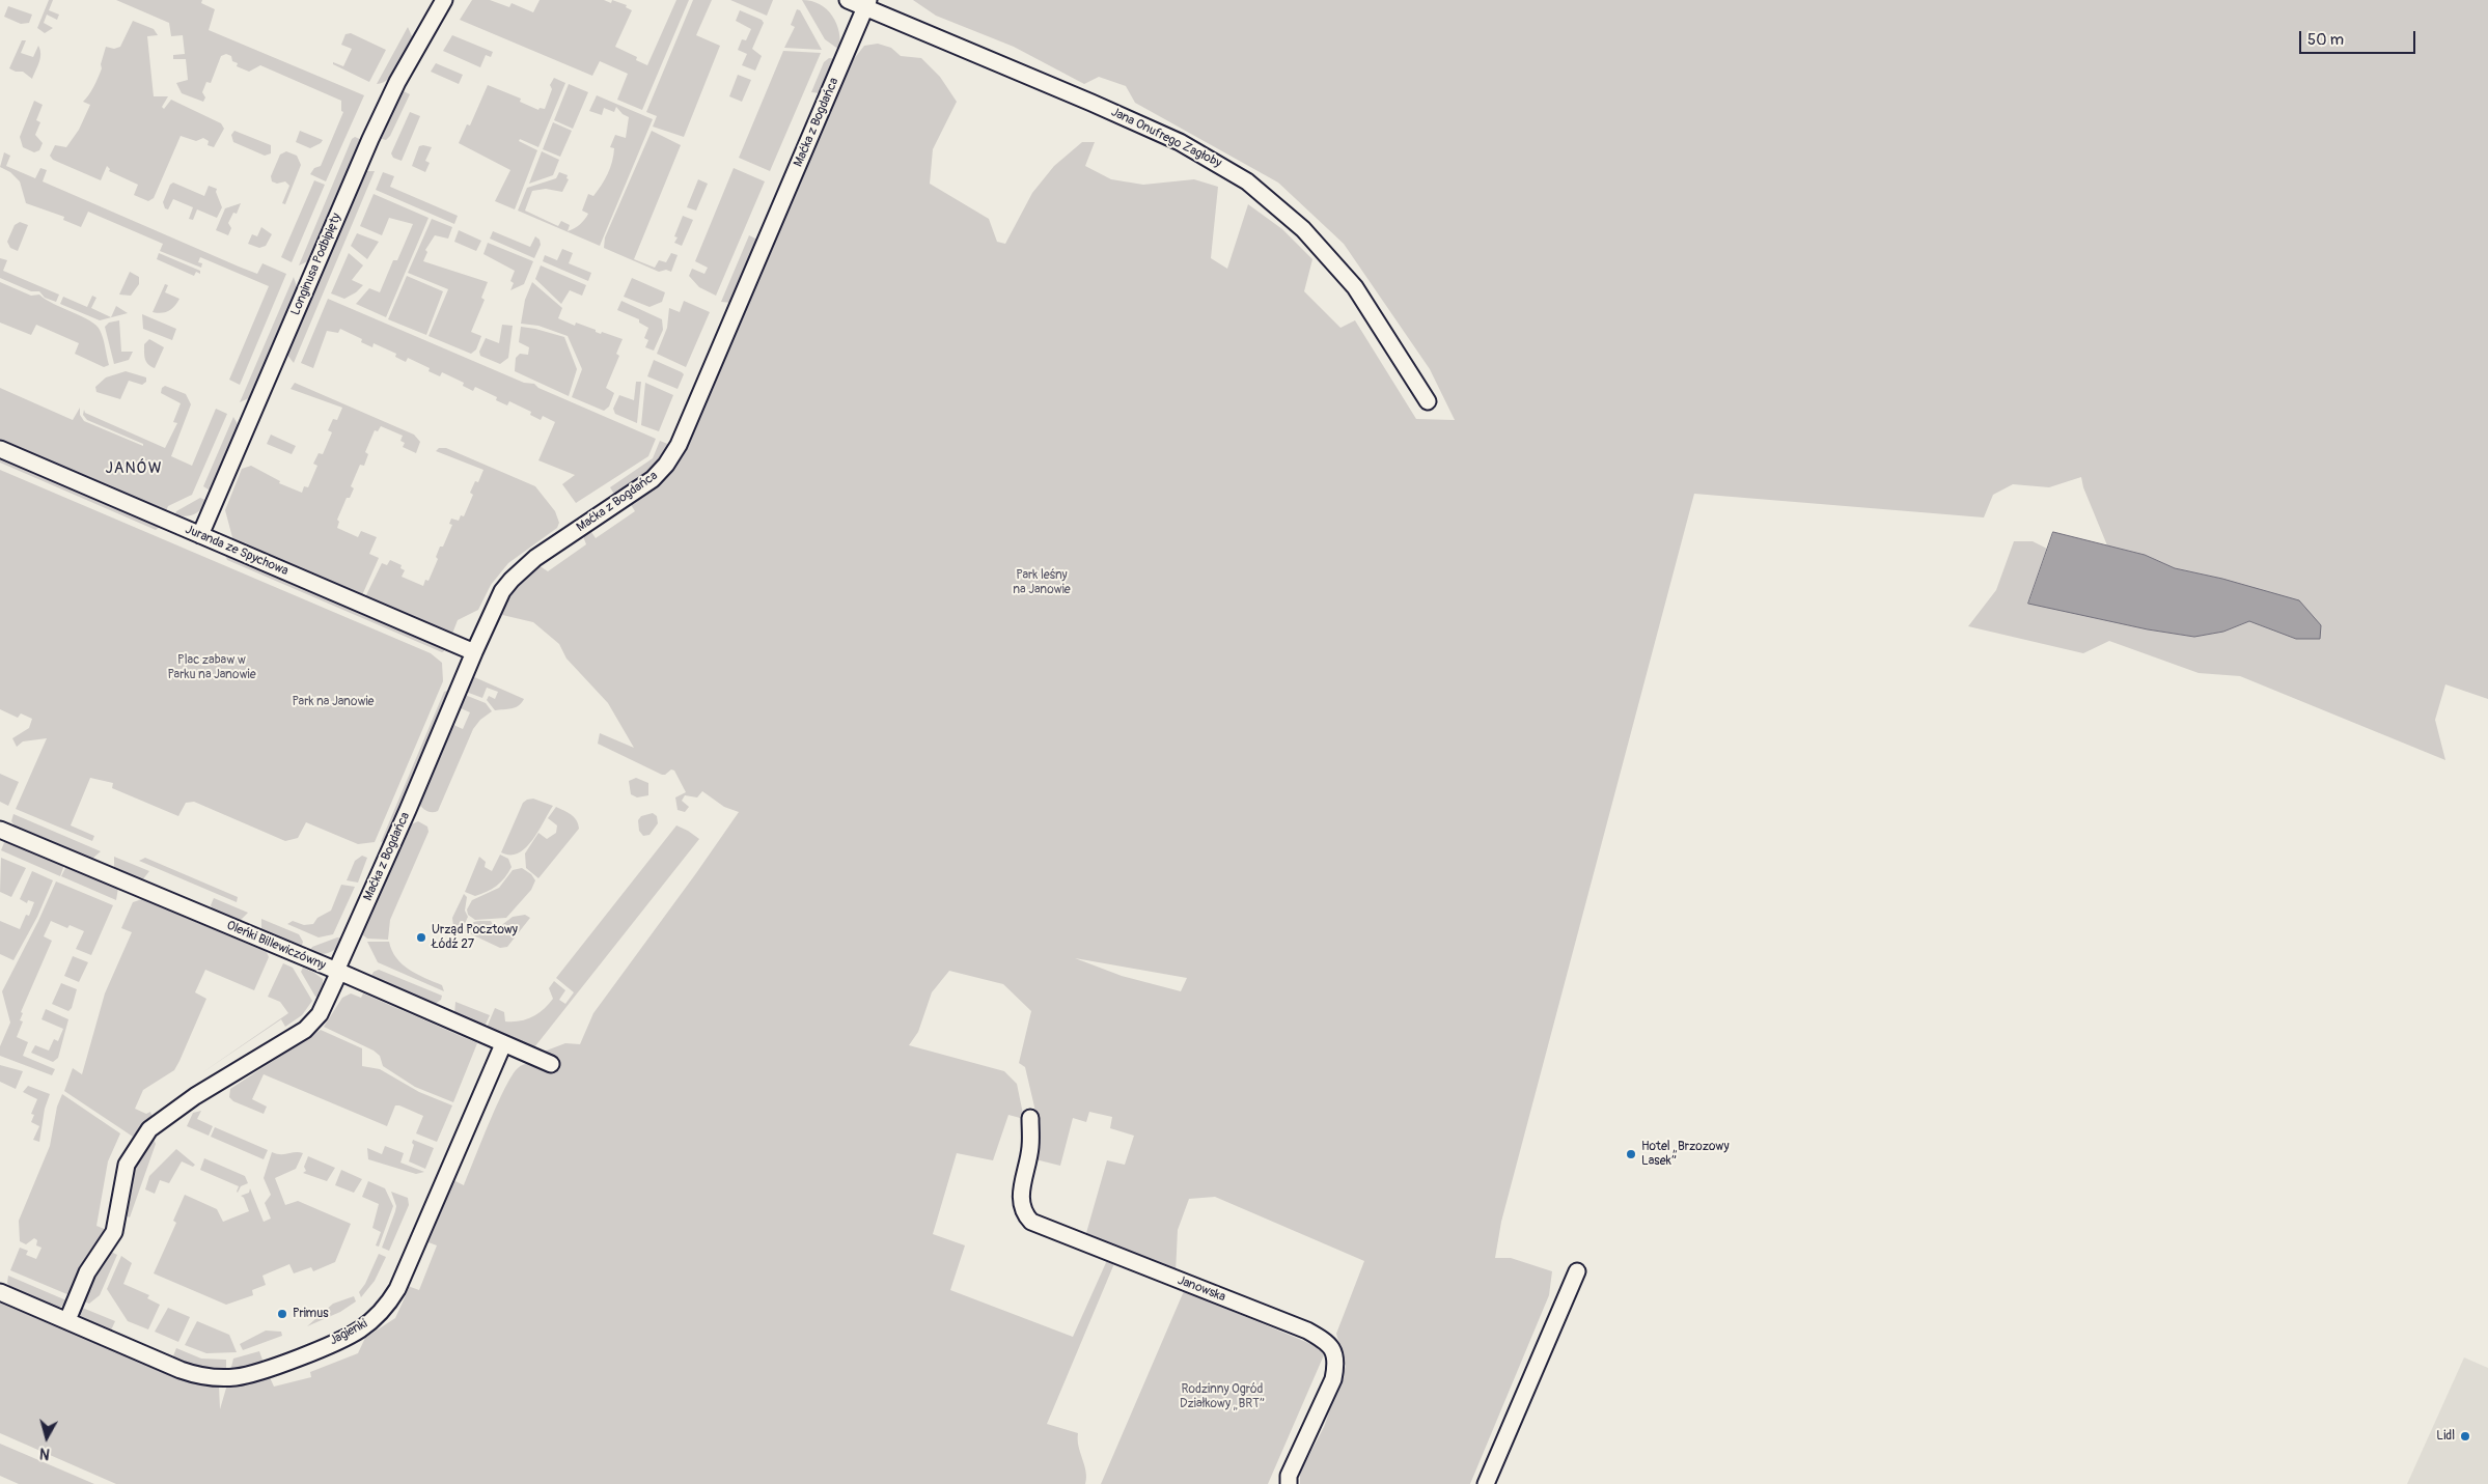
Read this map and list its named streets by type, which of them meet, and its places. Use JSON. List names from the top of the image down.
{
  "streets": {
    "street": [
      "Maćka z Bogdańca",
      "Jana Onufrego Zagłoby",
      "Longinusa Podbipięty",
      "Juranda ze Spychowa",
      "Oleńki Billewiczówny",
      "Janowska",
      "Jagienki"
    ]
  },
  "crossings": [
    ["Maćka z Bogdańca", "Jana Onufrego Zagłoby"],
    ["Maćka z Bogdańca", "Juranda ze Spychowa"],
    ["Maćka z Bogdańca", "Oleńki Billewiczówny"],
    ["Longinusa Podbipięty", "Juranda ze Spychowa"],
    ["Oleńki Billewiczówny", "Jagienki"]
  ],
  "districts": ["JANÓW"],
  "parks": [
    "Park leśny na Janowie",
    "Plac zabaw w Parku na Janowie",
    "Park na Janowie",
    "Rodzinny Ogród Działkowy „BRT”"
  ],
  "places": [
    "Urząd Pocztowy Łódź 27",
    "Hotel „Brzozowy Lasek”",
    "Primus",
    "Lidl"
  ],
  "scale_bar": "50 m",
  "north": "bottom"
}
